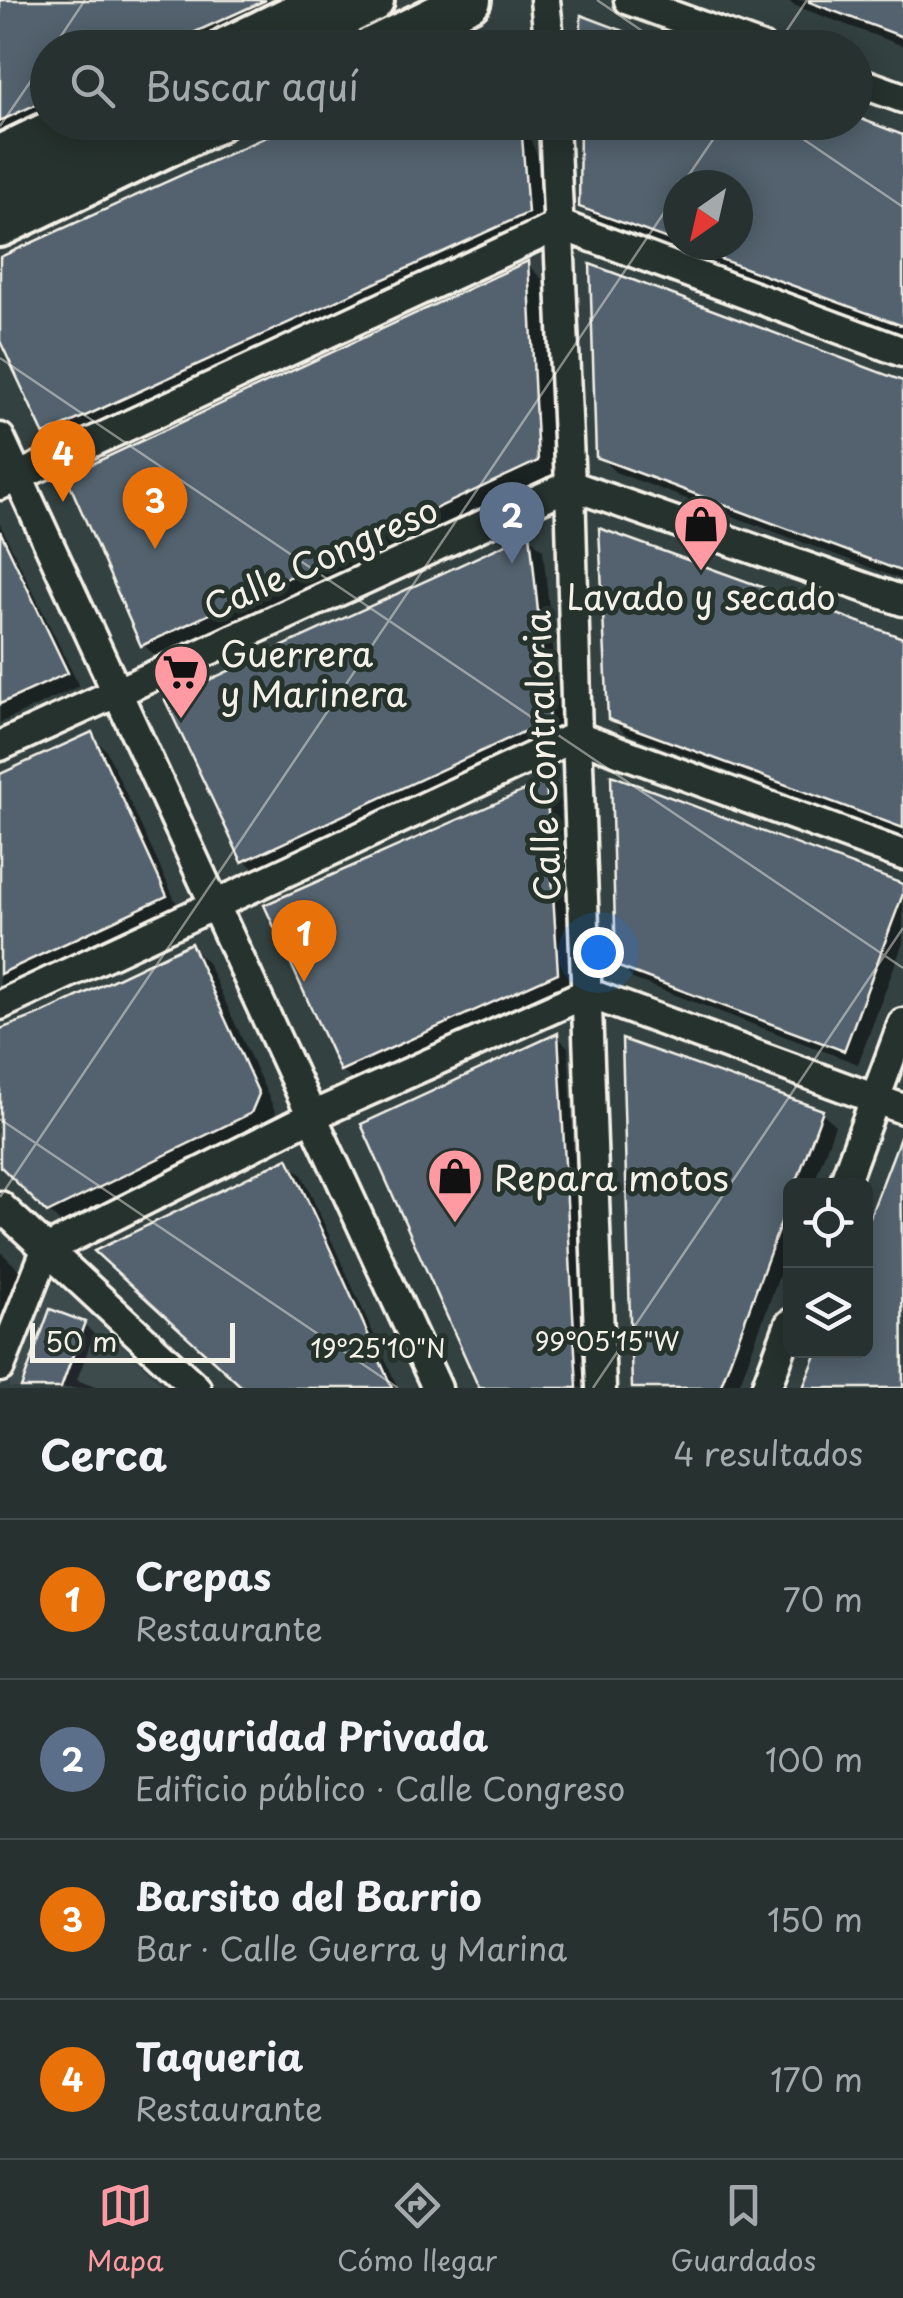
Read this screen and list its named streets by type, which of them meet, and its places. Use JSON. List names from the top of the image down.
{
  "streets": {
    "street": ["Calle Congreso", "Calle Contraloria"]
  },
  "crossings": [
    ["Calle Congreso", "Calle Contraloria"]
  ],
  "places": {
    "shop": ["Lavado y secado", "Repara motos"],
    "supermarket": ["Guerrera y Marinera"]
  },
  "scale_bar": "50 m",
  "north": "bottom left",
  "page": {
    "search": "Buscar aquí",
    "pins": [
      "4",
      "3",
      "2",
      "1"
    ],
    "scale": "50 m",
    "heading": ["Cerca", "4 resultados"],
    "list": [
      {
        "mark": "1",
        "name": "Crepas",
        "note": "Restaurante",
        "value": "70 m"
      },
      {
        "mark": "2",
        "name": "Seguridad Privada",
        "note": "Edificio público · Calle Congreso",
        "value": "100 m"
      },
      {
        "mark": "3",
        "name": "Barsito del Barrio",
        "note": "Bar · Calle Guerra y Marina",
        "value": "150 m"
      },
      {
        "mark": "4",
        "name": "Taqueria",
        "note": "Restaurante",
        "value": "170 m"
      }
    ],
    "nav": ["Mapa", "Cómo llegar", "Guardados"]
  },
  "coordinates": ["99°05'15\"W", "19°25'10\"N"]
}
